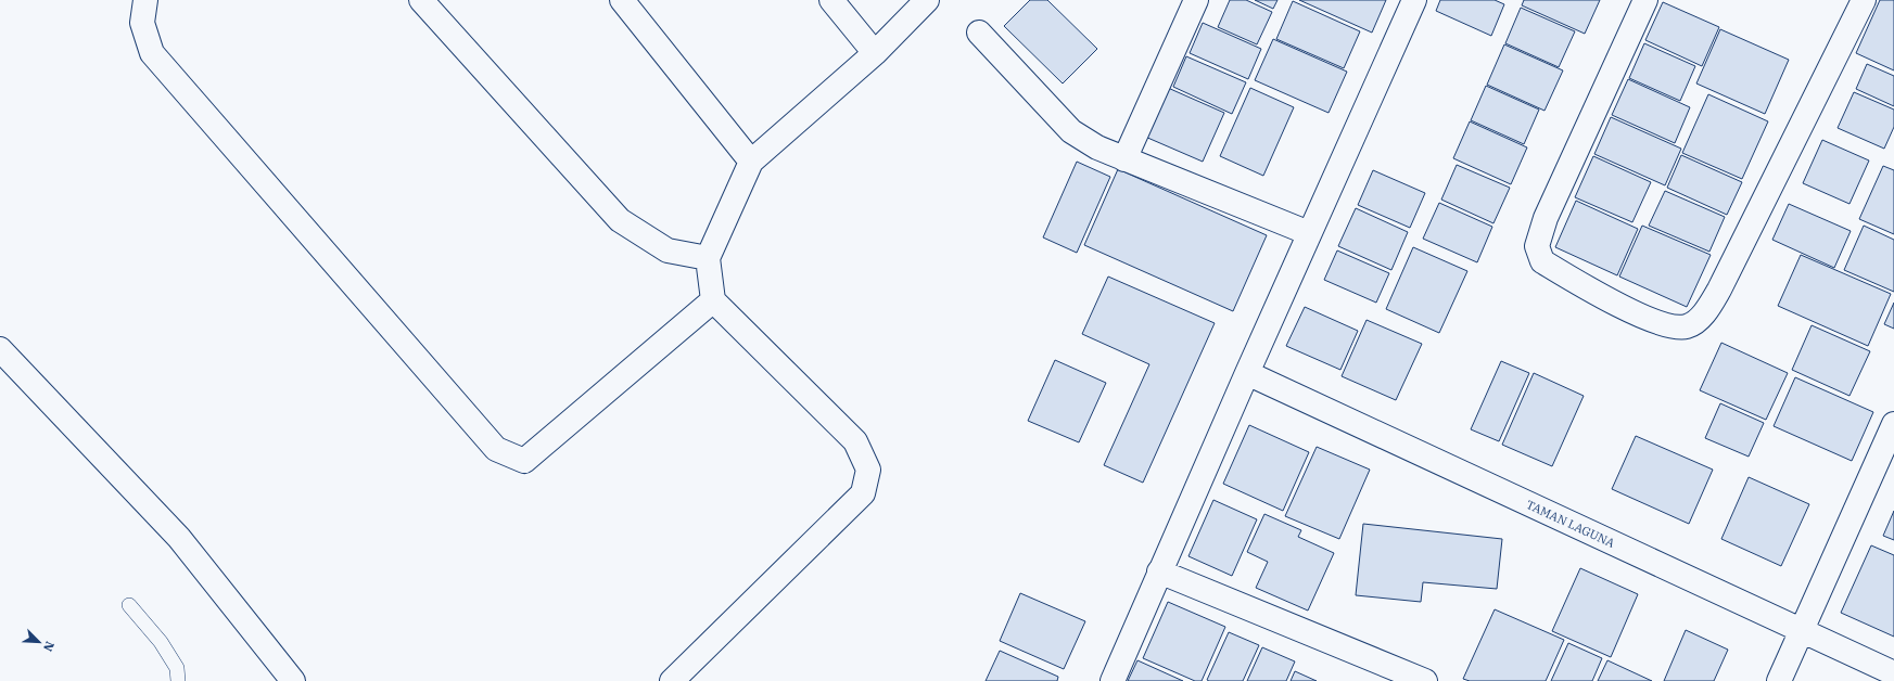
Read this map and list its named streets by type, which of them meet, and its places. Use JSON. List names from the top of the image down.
{
  "streets": {
    "street": ["TAMAN LAGUNA"]
  },
  "north": "bottom right"
}
